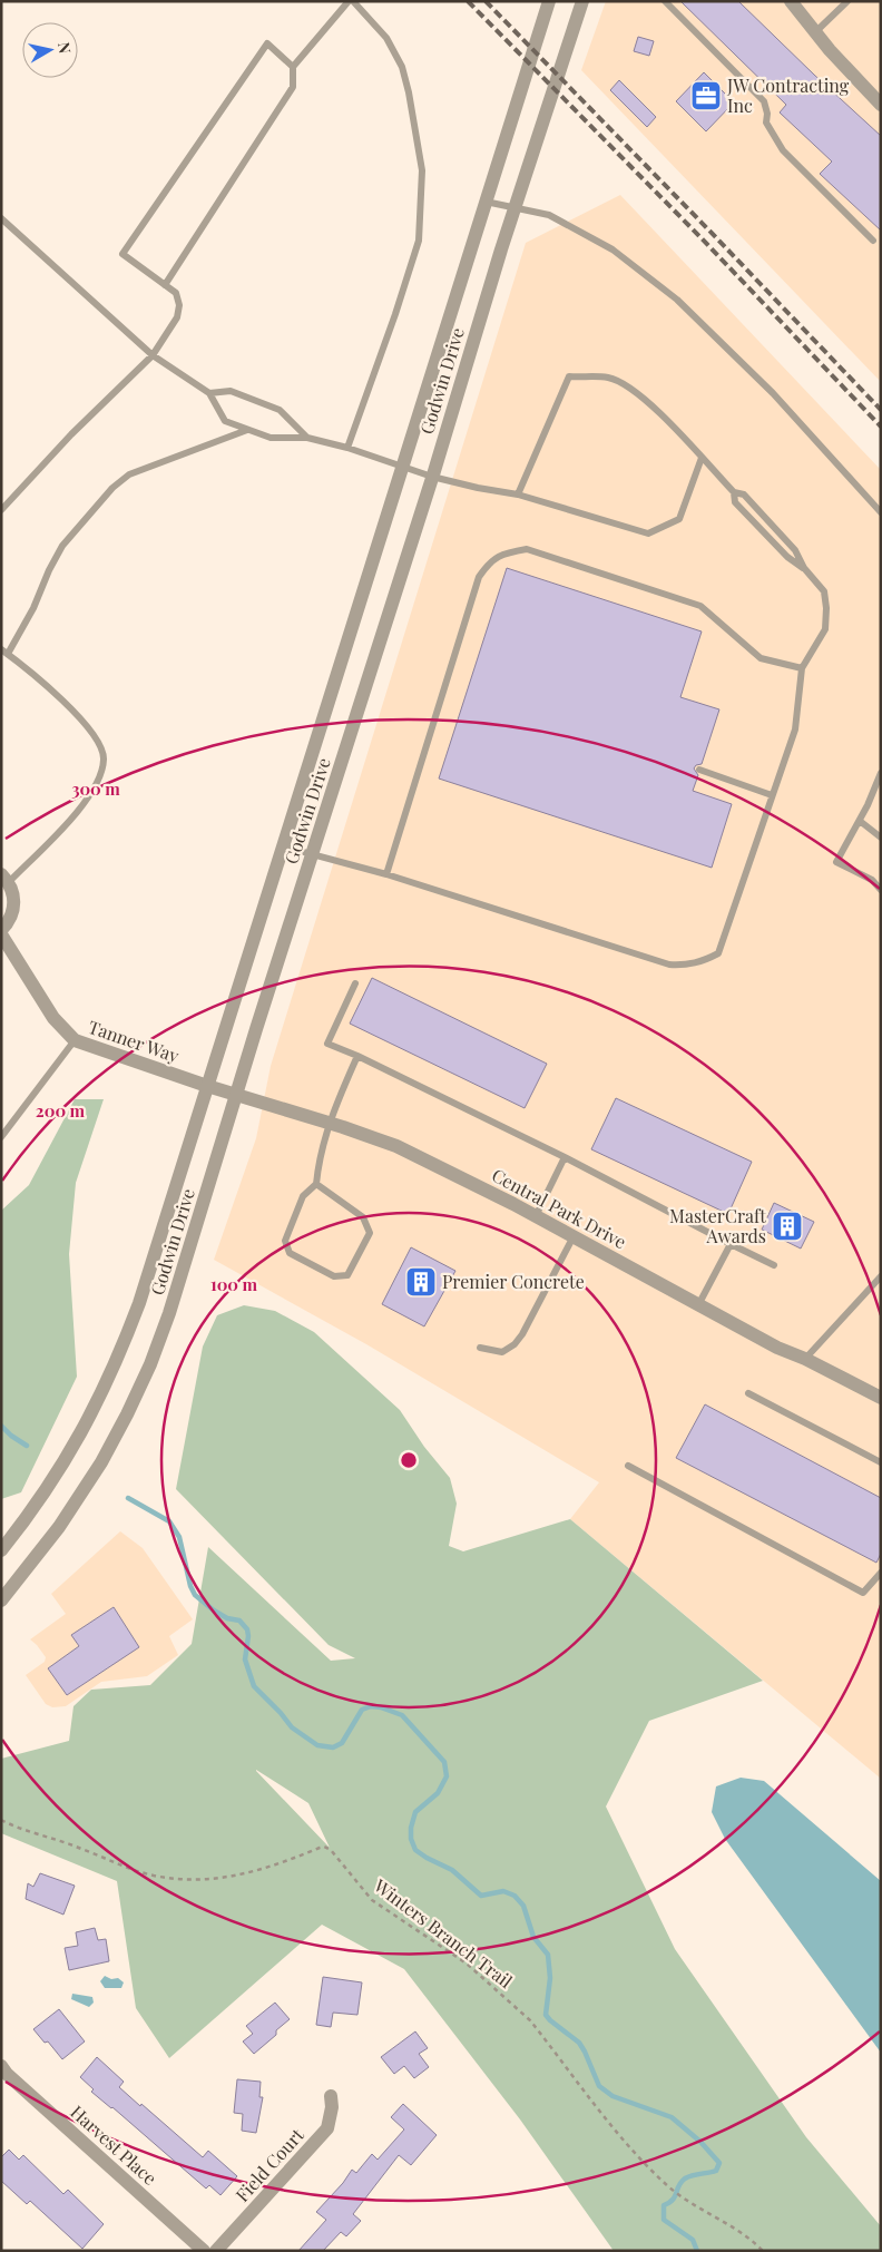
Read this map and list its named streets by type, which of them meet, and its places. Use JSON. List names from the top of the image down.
{
  "streets": {
    "street": [
      "Godwin Drive",
      "Tanner Way",
      "Central Park Drive",
      "Harvest Place",
      "Field Court"
    ],
    "path": ["Winters Branch Trail"]
  },
  "crossings": [
    ["Godwin Drive", "Tanner Way"],
    ["Godwin Drive", "Central Park Drive"],
    ["Tanner Way", "Central Park Drive"]
  ],
  "places": {
    "office": ["JW Contracting Inc"],
    "building": ["MasterCraft Awards", "Premier Concrete"]
  },
  "north": "right",
  "rings": ["300 m", "200 m", "100 m"]
}
